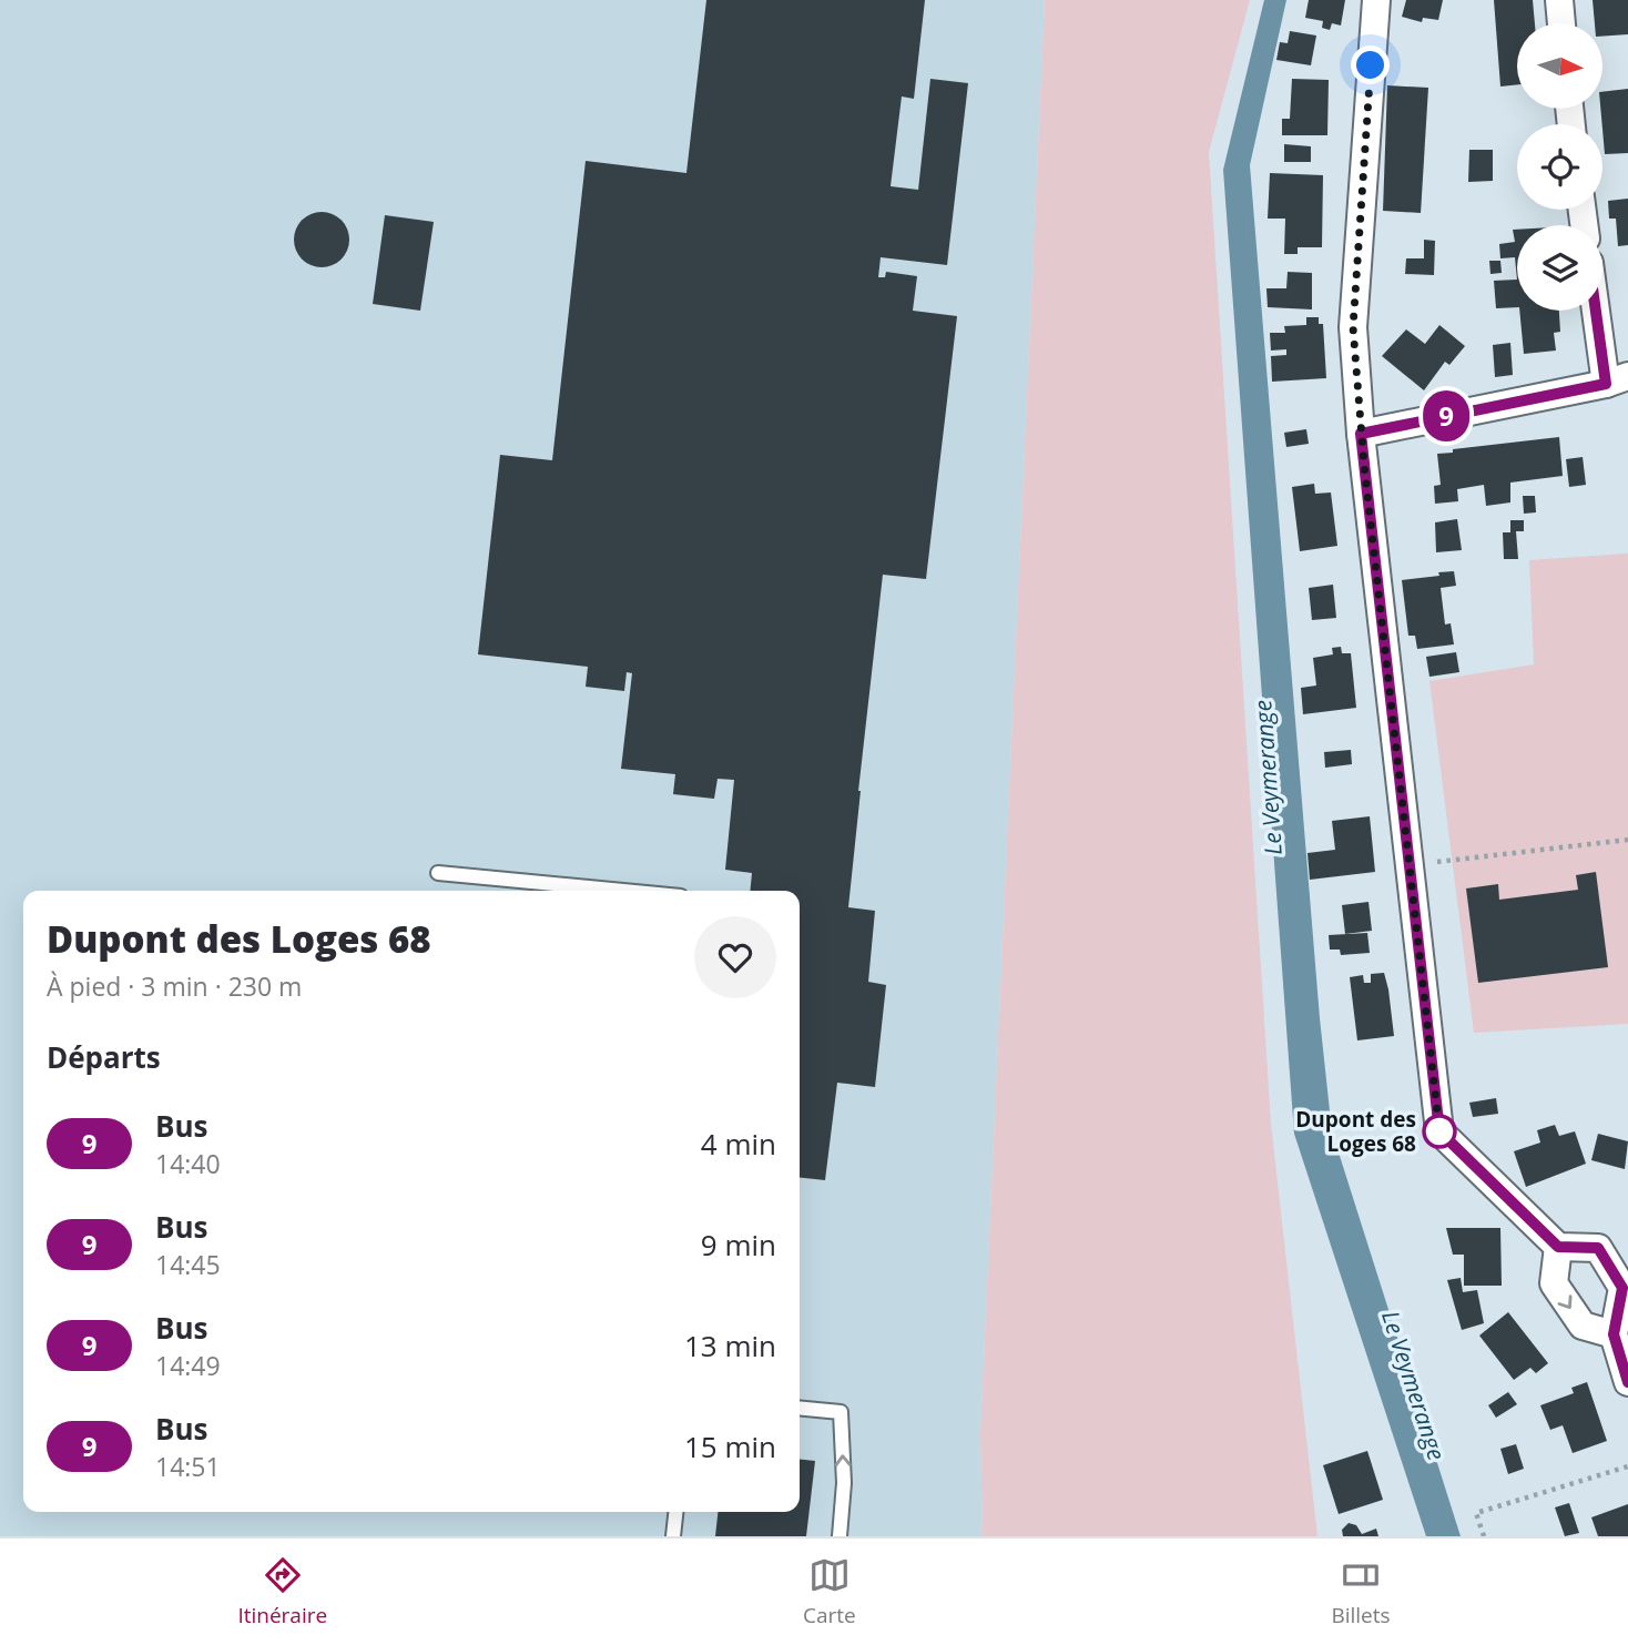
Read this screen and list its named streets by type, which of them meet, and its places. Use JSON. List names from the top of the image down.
{
  "water": ["Le Veymerange"],
  "places": ["Dupont des Loges 68"],
  "lines": ["bus line 9"],
  "north": "right",
  "page": {
    "on_map": "9",
    "heading": [
      ["Dupont des Loges 68", "À pied · 3 min · 230 m"],
      "Départs"
    ],
    "list": [
      {
        "mark": "9",
        "name": "Bus",
        "note": "14:40",
        "value": "4 min"
      },
      {
        "mark": "9",
        "name": "Bus",
        "note": "14:45",
        "value": "9 min"
      },
      {
        "mark": "9",
        "name": "Bus",
        "note": "14:49",
        "value": "13 min"
      },
      {
        "mark": "9",
        "name": "Bus",
        "note": "14:51",
        "value": "15 min"
      }
    ],
    "tabs": ["Itinéraire", "Carte", "Billets"]
  }
}
